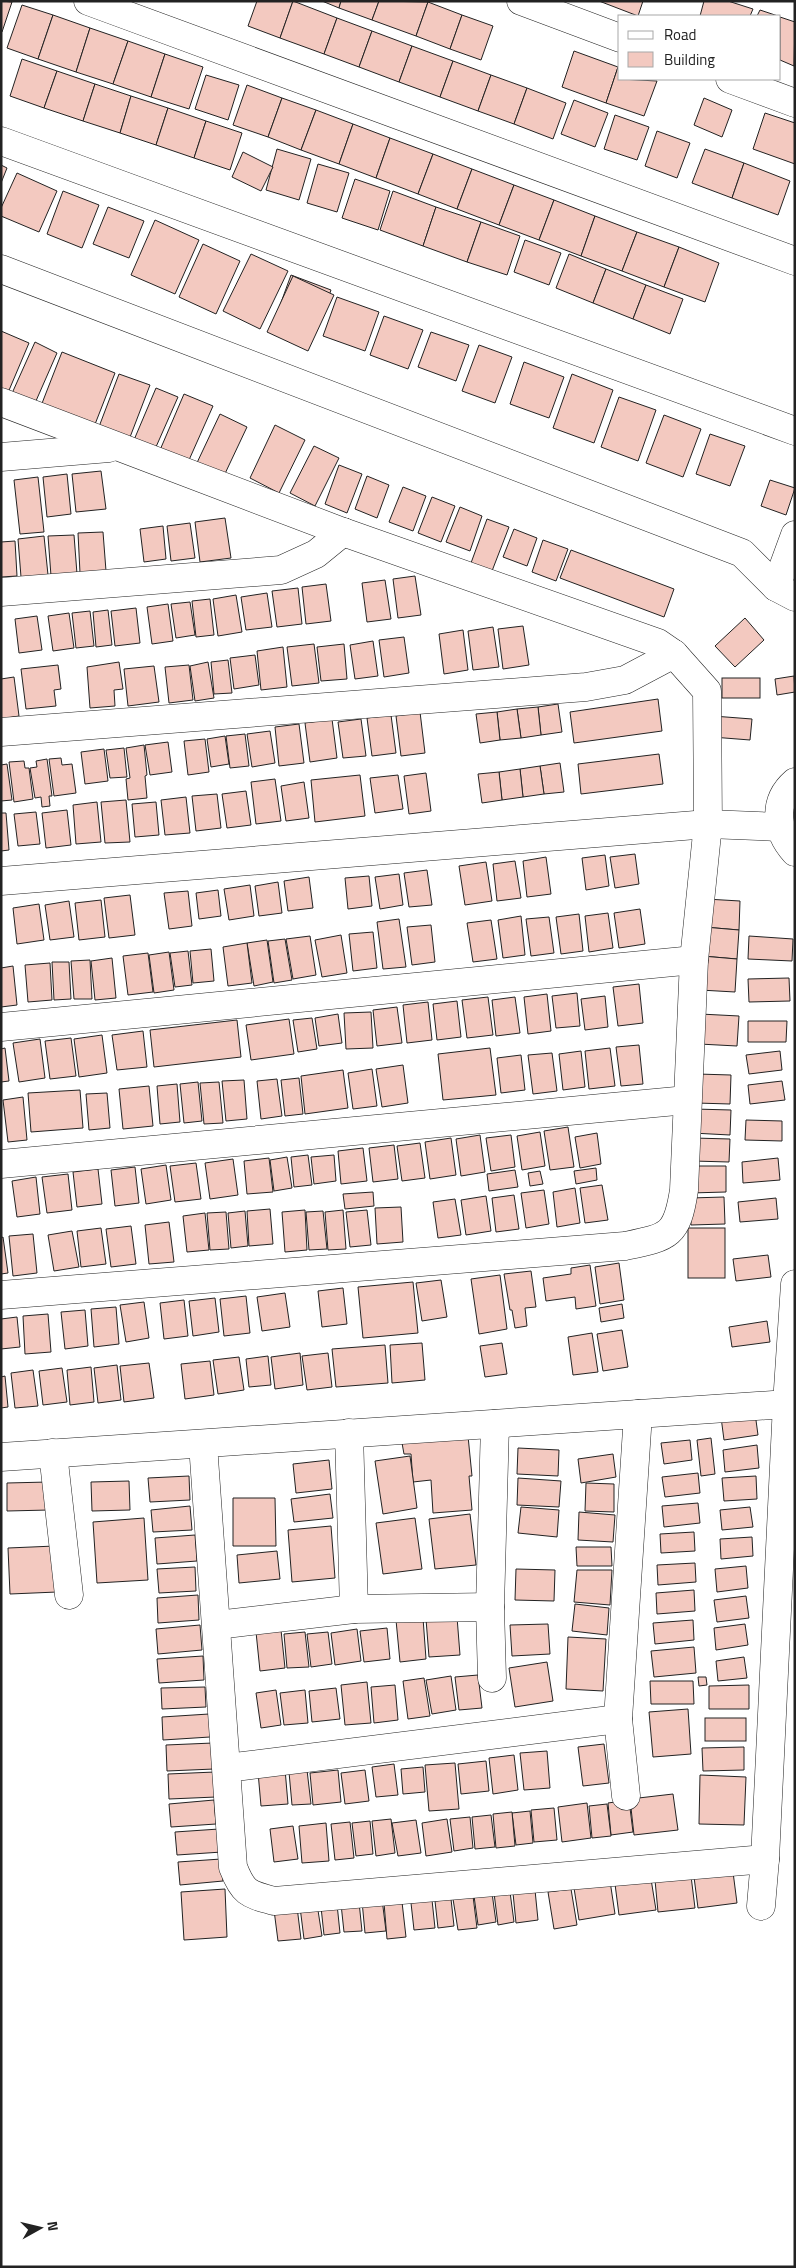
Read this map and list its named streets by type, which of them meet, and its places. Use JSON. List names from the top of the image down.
{
  "legend": ["Road", "Building"],
  "north": "right"
}
